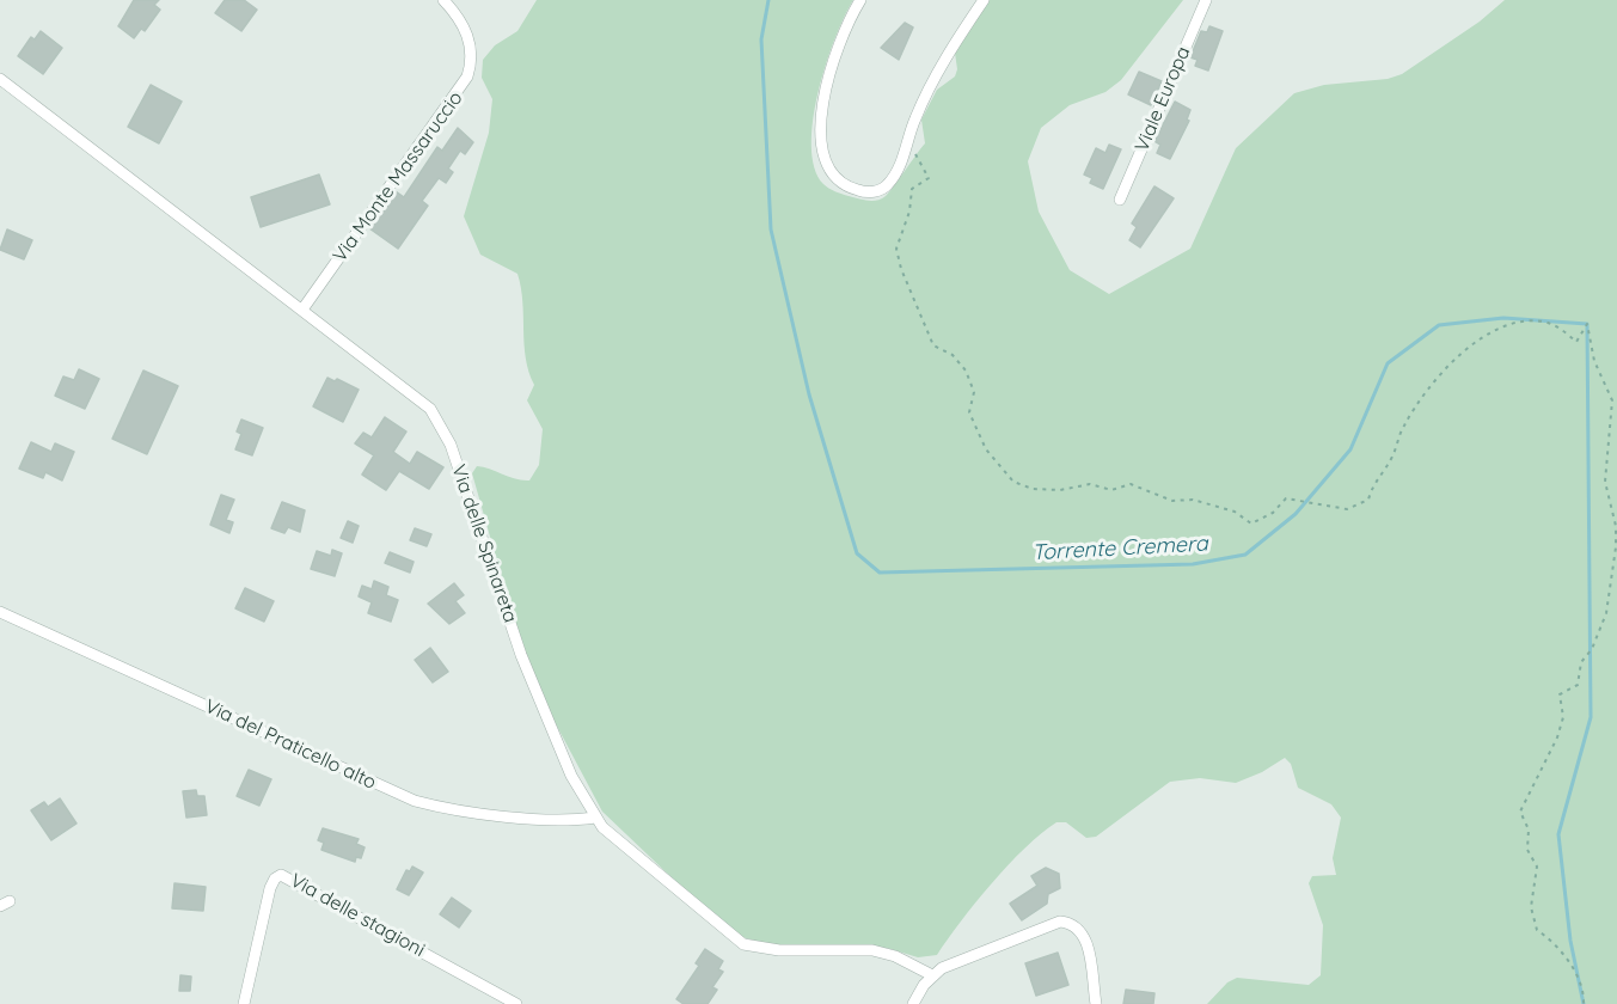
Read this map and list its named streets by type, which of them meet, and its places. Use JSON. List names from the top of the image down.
{
  "streets": {
    "street": [
      "Viale Europa",
      "Via Monte Massaruccio",
      "Via delle Spinareta",
      "Via del Praticello alto",
      "Via delle stagioni"
    ]
  },
  "crossings": [
    ["Via Monte Massaruccio", "Via delle Spinareta"],
    ["Via delle Spinareta", "Via del Praticello alto"]
  ],
  "water": ["Torrente Cremera"]
}
